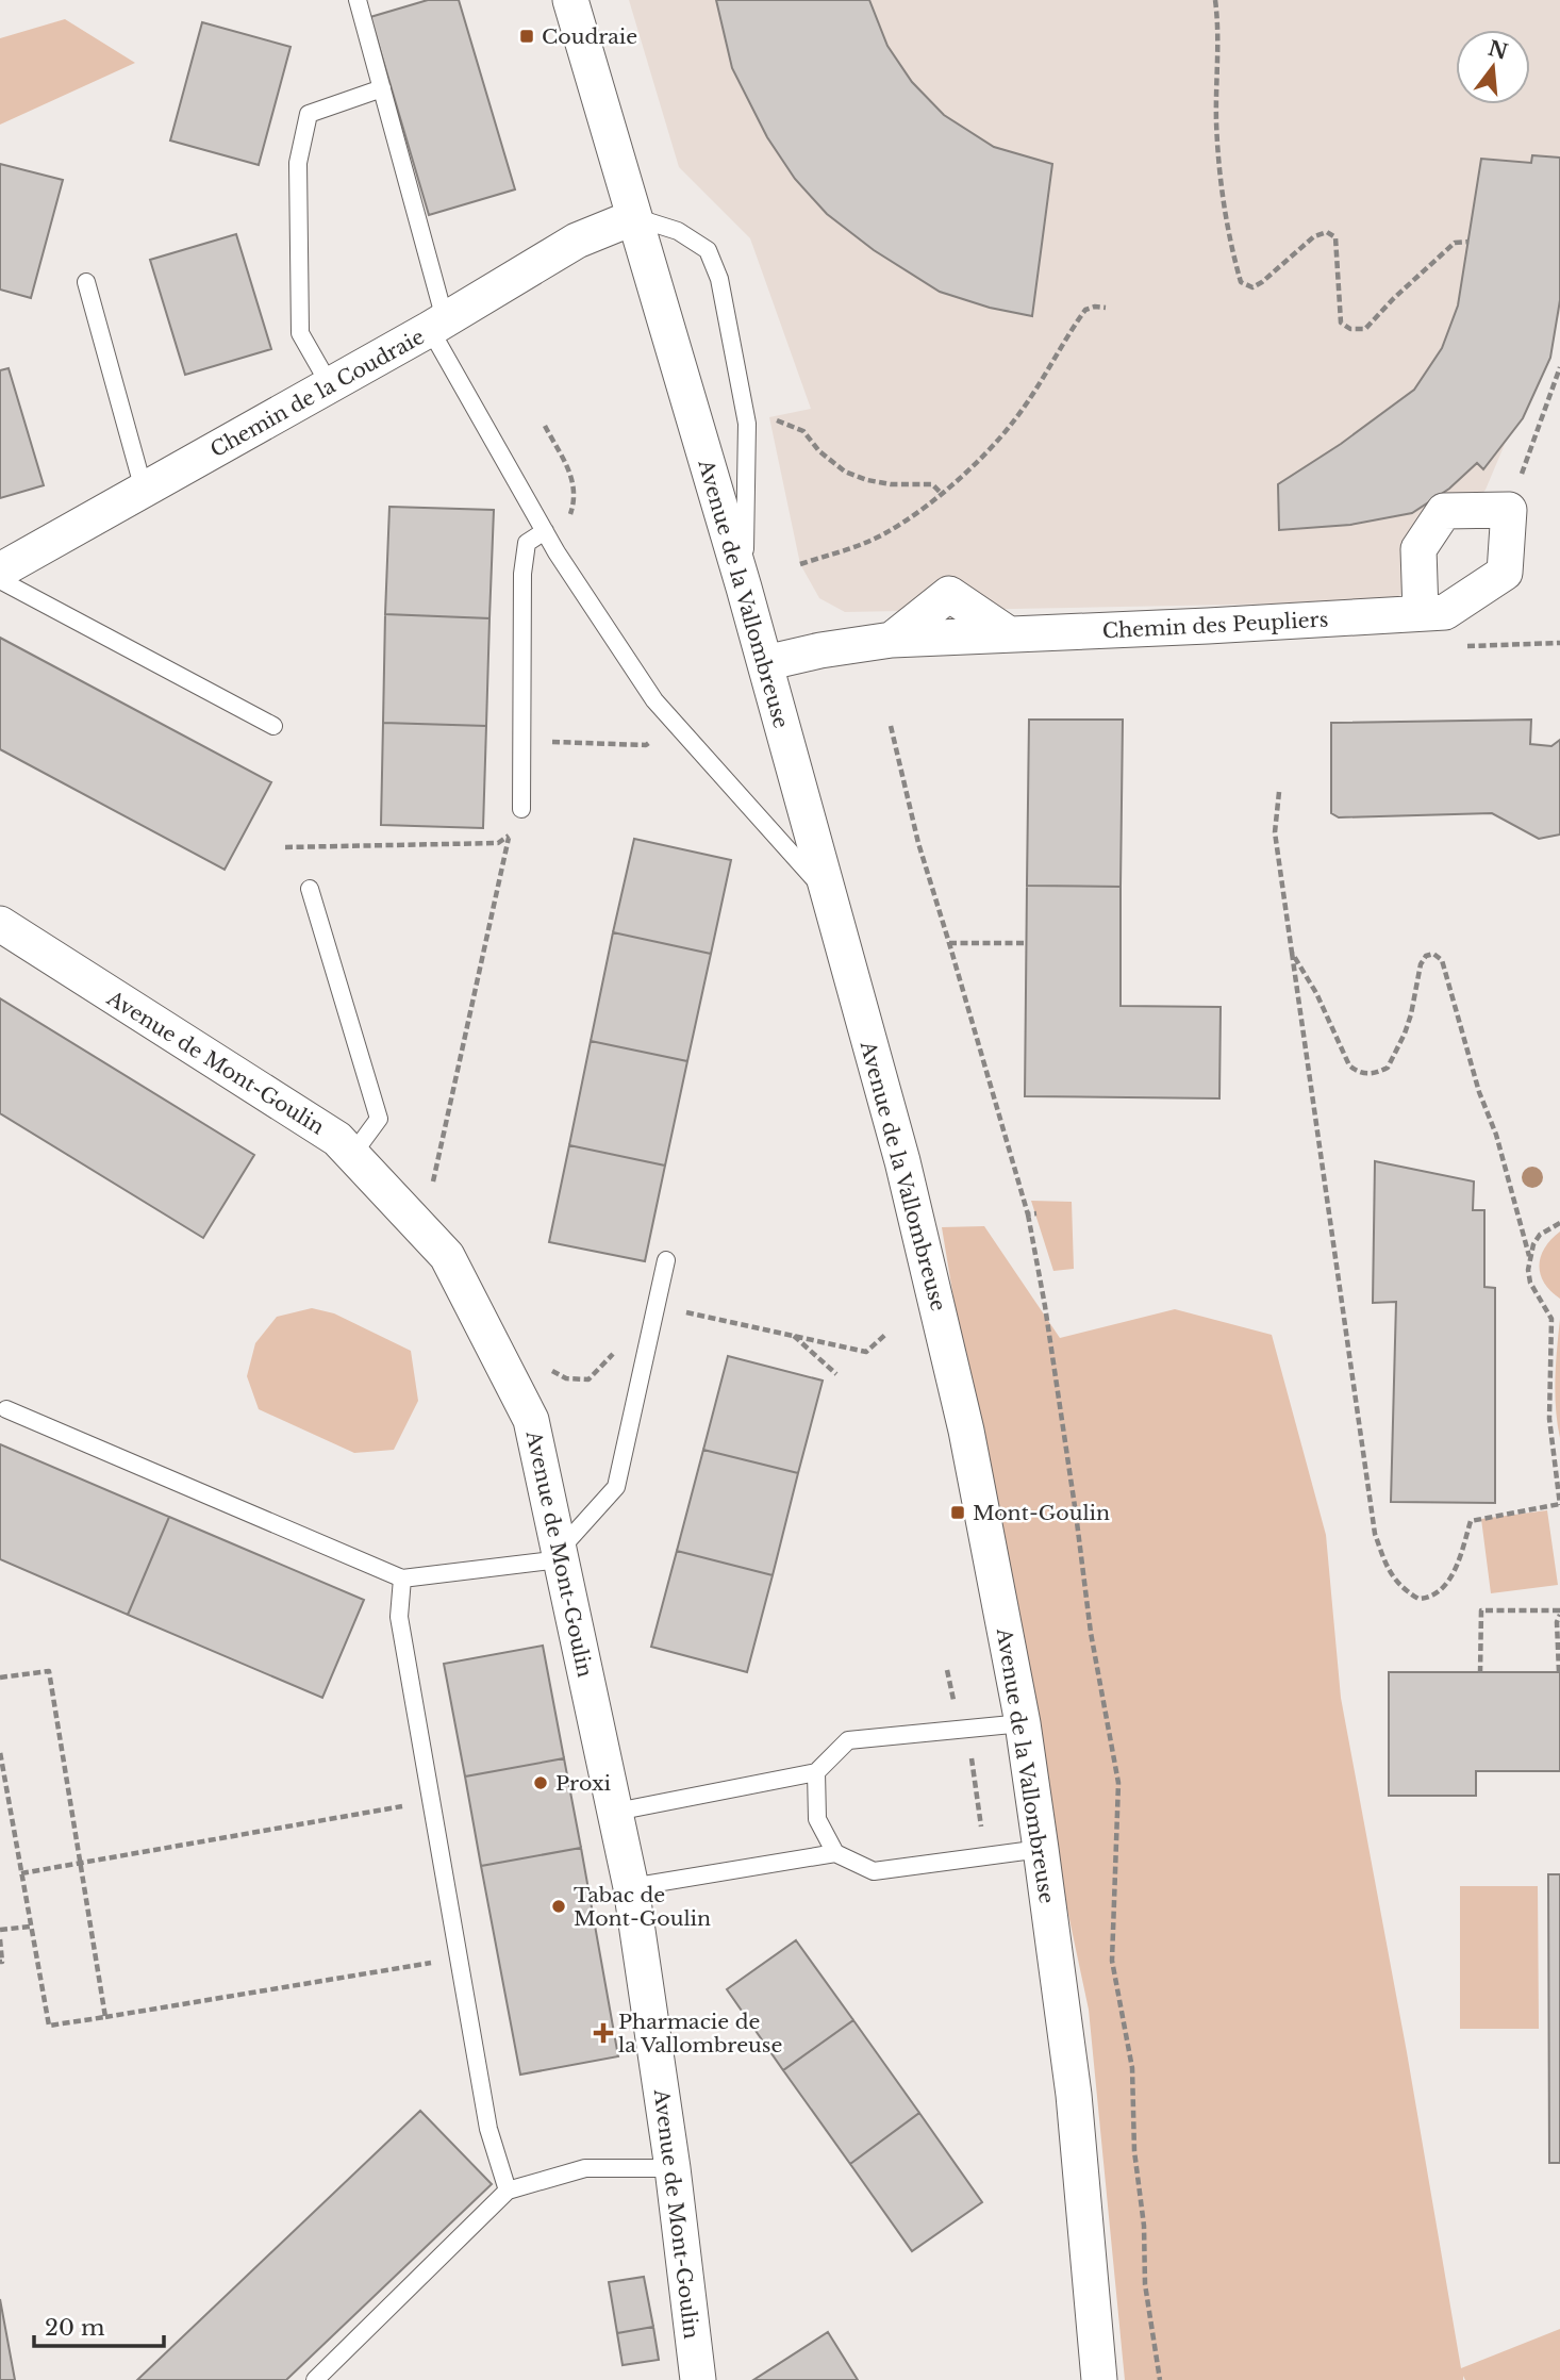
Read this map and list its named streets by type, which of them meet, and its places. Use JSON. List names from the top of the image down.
{
  "streets": {
    "street": [
      "Chemin de la Coudraie",
      "Avenue de la Vallombreuse",
      "Chemin des Peupliers",
      "Avenue de Mont-Goulin"
    ]
  },
  "crossings": [
    ["Chemin de la Coudraie", "Avenue de la Vallombreuse"],
    ["Avenue de la Vallombreuse", "Chemin des Peupliers"]
  ],
  "places": {
    "transit": ["Coudraie", "Mont-Goulin"],
    "other": ["Proxi", "Tabac de Mont-Goulin"],
    "health": ["Pharmacie de la Vallombreuse"]
  },
  "scale_bar": "20 m",
  "north": "top"
}
